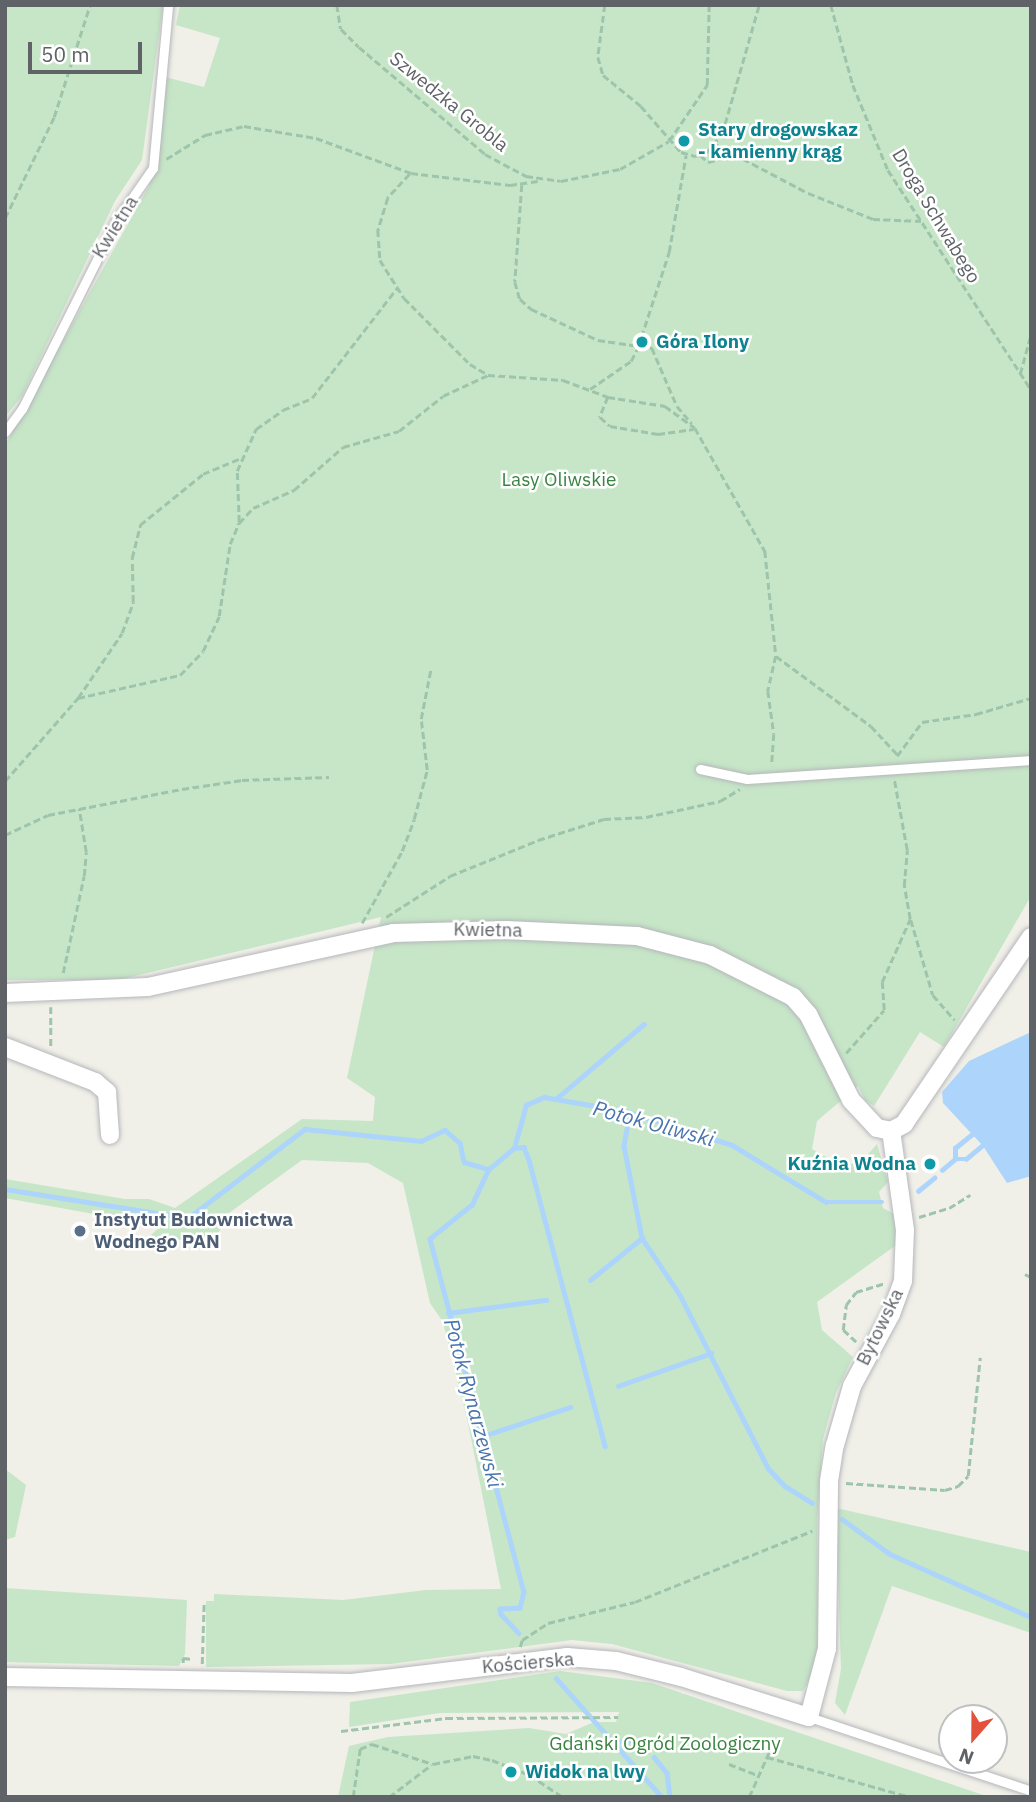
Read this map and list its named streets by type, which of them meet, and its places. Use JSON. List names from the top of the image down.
{
  "streets": {
    "street": ["Kwietna", "Bytowska", "Kościerska"],
    "path": ["Szwedzka Grobla", "Droga Schwabego"]
  },
  "crossings": [
    ["Kwietna", "Bytowska"],
    ["Bytowska", "Kościerska"]
  ],
  "water": ["Potok Oliwski", "Potok Rynarzewski"],
  "parks": ["Lasy Oliwskie", "Gdański Ogród Zoologiczny"],
  "places": [
    "Stary drogowskaz - kamienny krąg",
    "Góra Ilony",
    "Kuźnia Wodna",
    "Instytut Budownictwa Wodnego PAN",
    "Widok na lwy"
  ],
  "scale_bar": "50 m",
  "north": "bottom"
}
